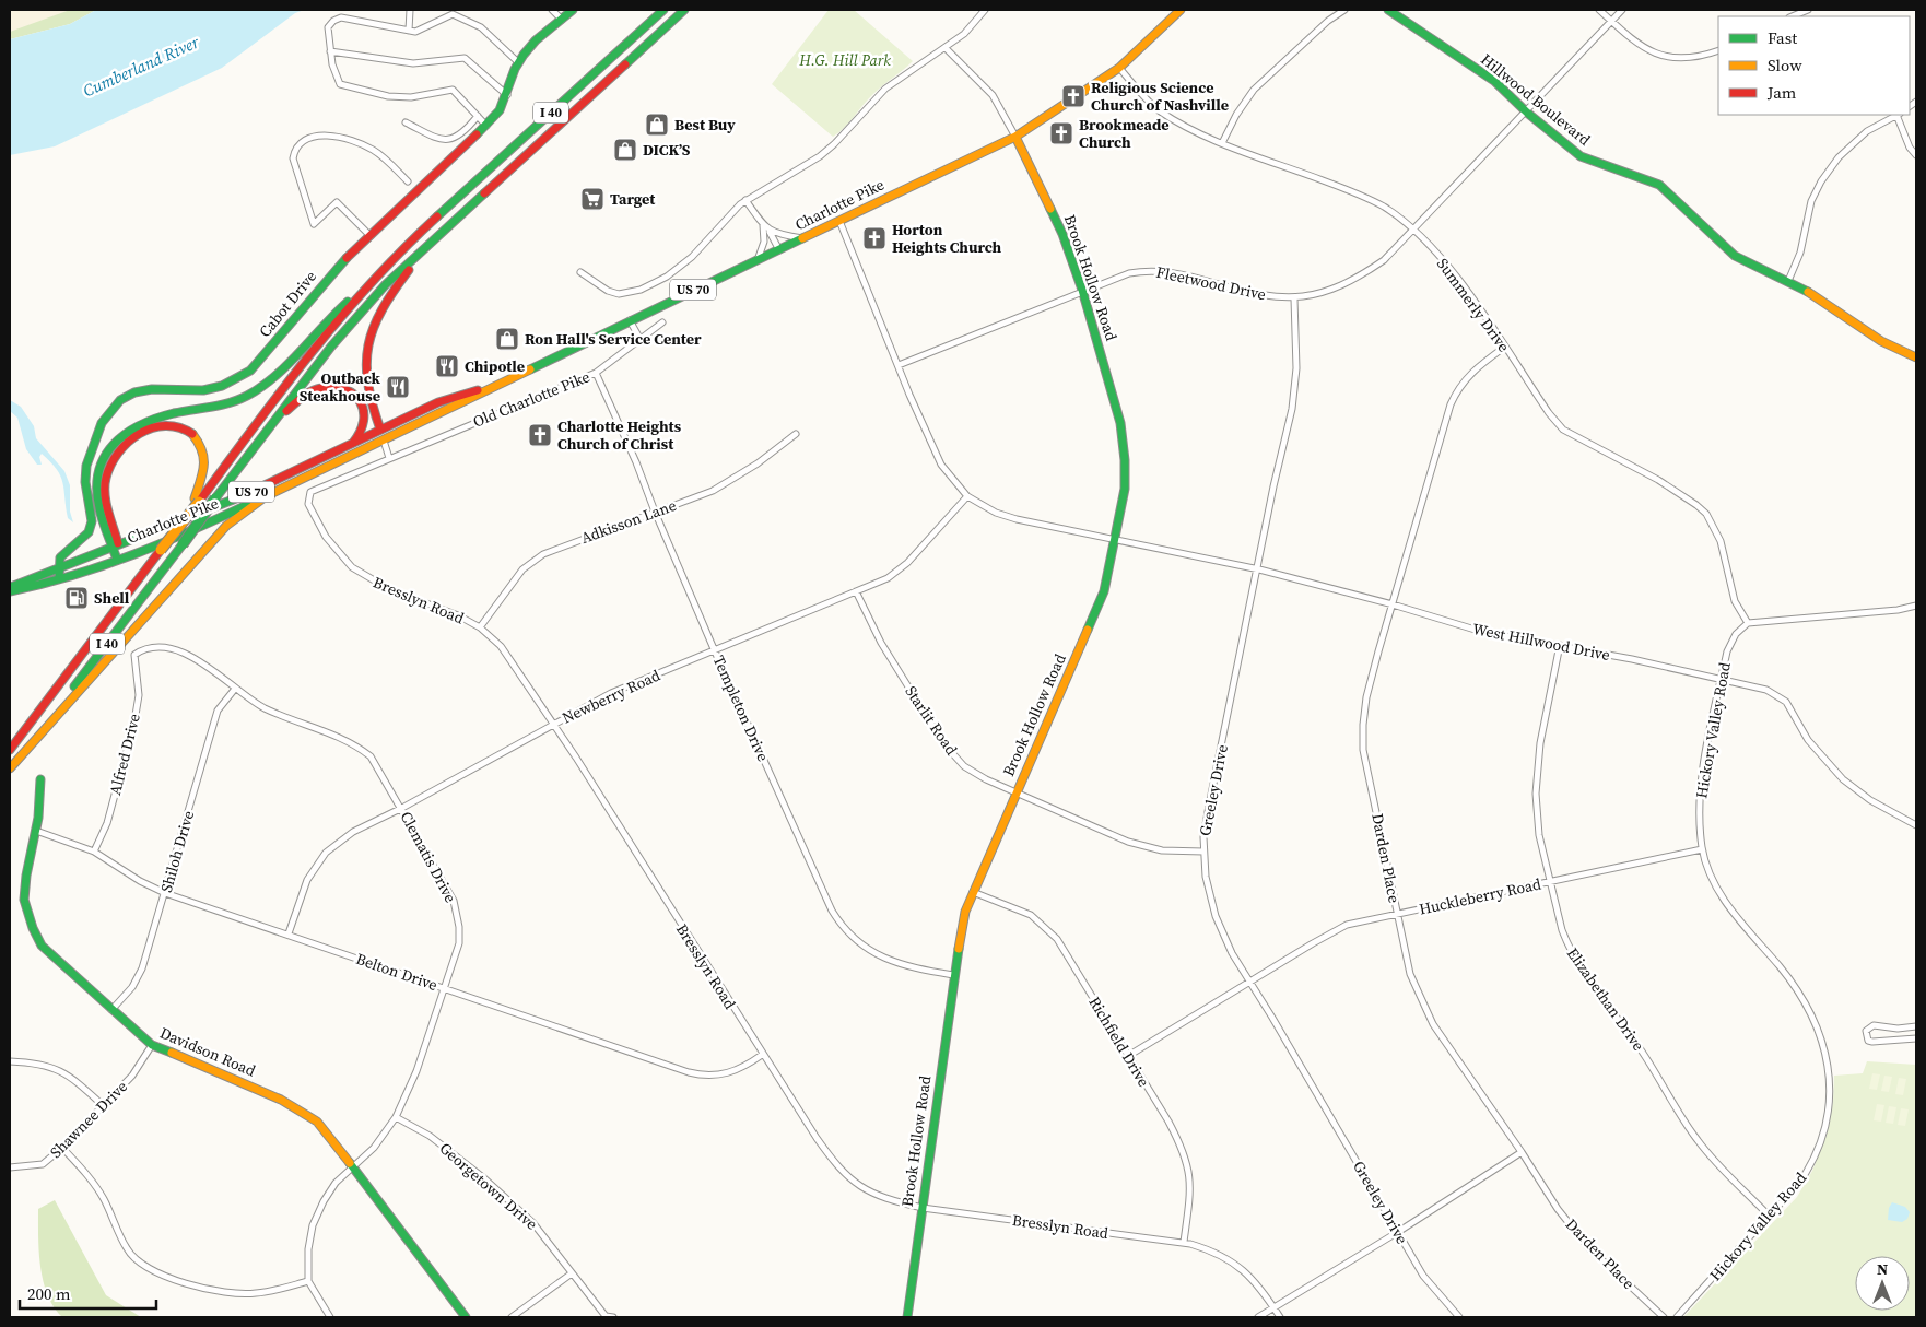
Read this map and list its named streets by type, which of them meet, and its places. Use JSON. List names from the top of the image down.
{
  "streets": {
    "main road": [
      "Hillwood Boulevard",
      "I 40",
      "Charlotte Pike",
      "Brook Hollow Road",
      "US 70",
      "Cabot Drive",
      "Davidson Road"
    ],
    "street": [
      "Fleetwood Drive",
      "Summerly Drive",
      "Old Charlotte Pike",
      "Adkisson Lane",
      "Bresslyn Road",
      "West Hillwood Drive",
      "Newberry Road",
      "Templeton Drive",
      "Starlit Road",
      "Hickory Valley Road",
      "Alfred Drive",
      "Greeley Drive",
      "Shiloh Drive",
      "Clematis Drive",
      "Darden Place",
      "Huckleberry Road",
      "Belton Drive",
      "Elizabethan Drive",
      "Richfield Drive",
      "Shawnee Drive",
      "Georgetown Drive"
    ]
  },
  "crossings": [
    ["Hillwood Boulevard", "Fleetwood Drive"],
    ["Charlotte Pike", "Brook Hollow Road"],
    ["Charlotte Pike", "Cabot Drive"],
    ["Charlotte Pike", "Summerly Drive"],
    ["Brook Hollow Road", "Fleetwood Drive"],
    ["Brook Hollow Road", "Bresslyn Road"],
    ["Brook Hollow Road", "West Hillwood Drive"],
    ["Brook Hollow Road", "Templeton Drive"],
    ["Brook Hollow Road", "Starlit Road"],
    ["Brook Hollow Road", "Richfield Drive"],
    ["Fleetwood Drive", "Summerly Drive"],
    ["Fleetwood Drive", "Greeley Drive"],
    ["Summerly Drive", "Hickory Valley Road"],
    ["Summerly Drive", "Darden Place"],
    ["Old Charlotte Pike", "Bresslyn Road"],
    ["Old Charlotte Pike", "Templeton Drive"],
    ["Adkisson Lane", "Bresslyn Road"],
    ["Adkisson Lane", "Templeton Drive"],
    ["Bresslyn Road", "Newberry Road"],
    ["Bresslyn Road", "Belton Drive"],
    ["Bresslyn Road", "Richfield Drive"],
    ["West Hillwood Drive", "Newberry Road"],
    ["West Hillwood Drive", "Hickory Valley Road"],
    ["West Hillwood Drive", "Greeley Drive"],
    ["West Hillwood Drive", "Darden Place"],
    ["West Hillwood Drive", "Elizabethan Drive"],
    ["Newberry Road", "Templeton Drive"],
    ["Newberry Road", "Starlit Road"],
    ["Newberry Road", "Clematis Drive"],
    ["Newberry Road", "Belton Drive"],
    ["Starlit Road", "Greeley Drive"],
    ["Hickory Valley Road", "Huckleberry Road"],
    ["Hickory Valley Road", "Elizabethan Drive"],
    ["Alfred Drive", "Clematis Drive"],
    ["Alfred Drive", "Belton Drive"],
    ["Greeley Drive", "Huckleberry Road"],
    ["Shiloh Drive", "Clematis Drive"],
    ["Shiloh Drive", "Belton Drive"],
    ["Shiloh Drive", "Davidson Road"],
    ["Clematis Drive", "Belton Drive"],
    ["Clematis Drive", "Davidson Road"],
    ["Clematis Drive", "Georgetown Drive"],
    ["Darden Place", "Huckleberry Road"],
    ["Huckleberry Road", "Elizabethan Drive"],
    ["Huckleberry Road", "Richfield Drive"],
    ["Belton Drive", "Davidson Road"],
    ["Davidson Road", "Shawnee Drive"]
  ],
  "water": ["Cumberland River"],
  "parks": ["H.G. Hill Park"],
  "places": {
    "church": [
      "Religious Science Church of Nashville",
      "Brookmeade Church",
      "Horton Heights Church",
      "Charlotte Heights Church of Christ"
    ],
    "shop": ["Best Buy", "DICK’S", "Ron Hall's Service Center"],
    "supermarket": ["Target"],
    "restaurant": ["Chipotle", "Outback Steakhouse"],
    "fuel station": ["Shell"]
  },
  "legend": ["Fast", "Slow", "Jam"],
  "scale_bar": "200 m",
  "north": "top"
}
